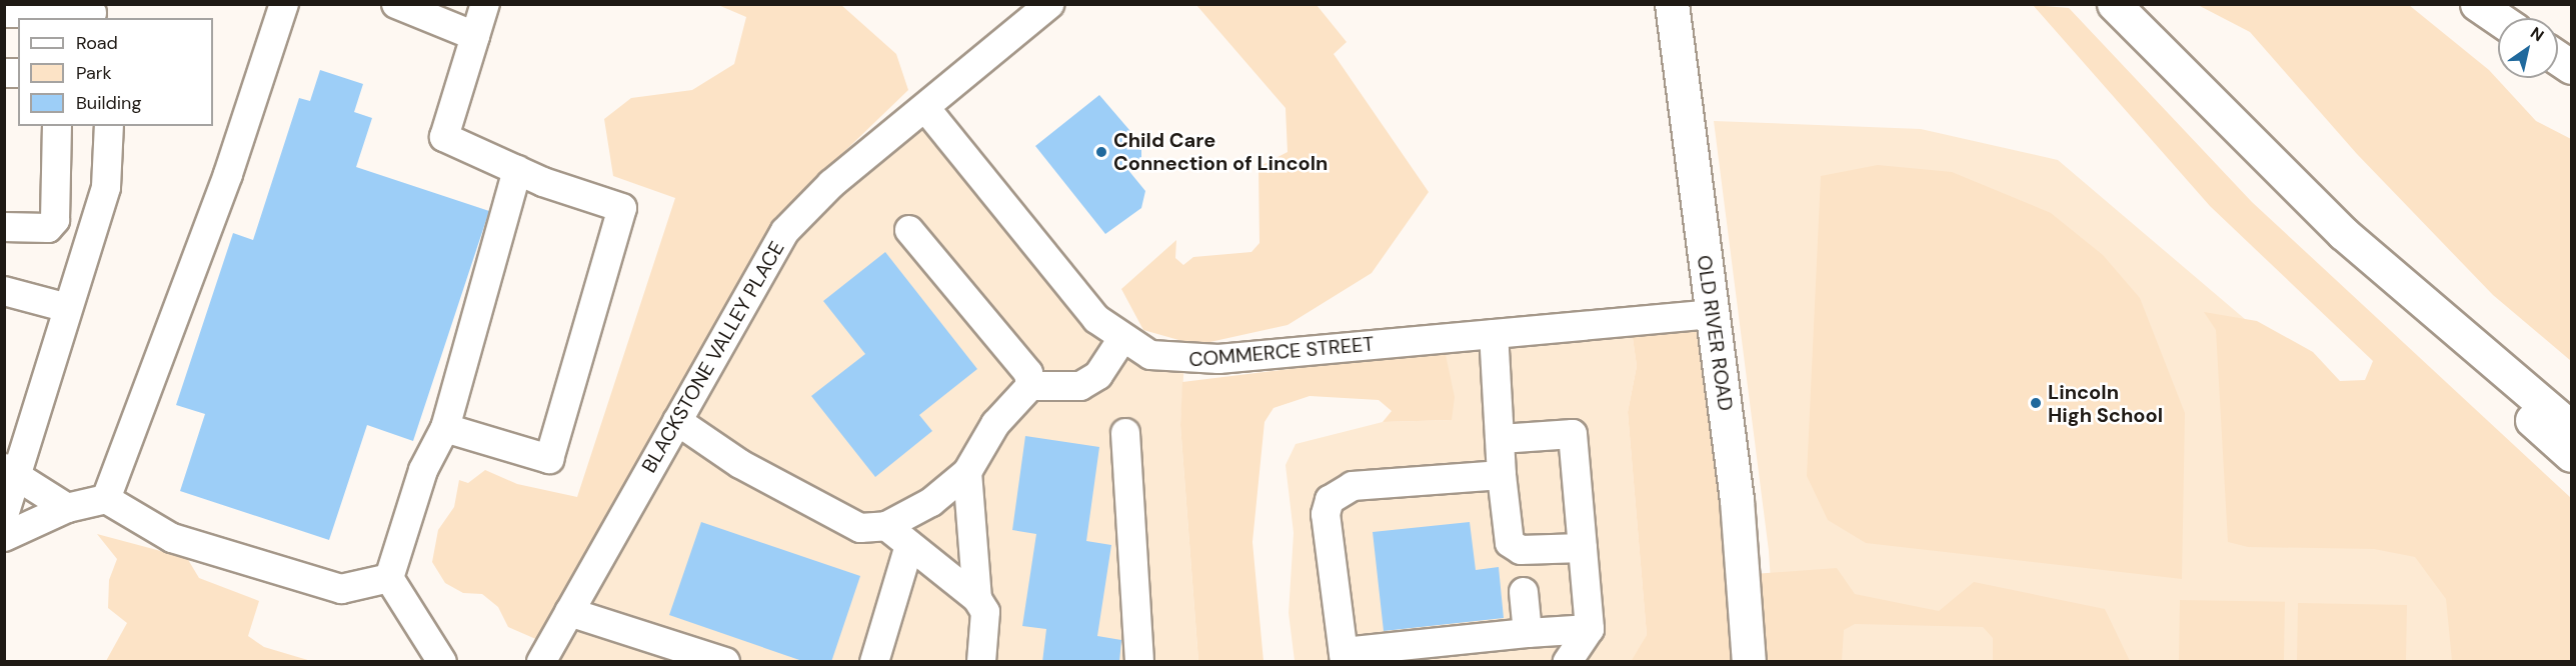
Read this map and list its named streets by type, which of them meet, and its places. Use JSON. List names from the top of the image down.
{
  "streets": {
    "main road": ["OLD RIVER ROAD"],
    "street": ["COMMERCE STREET", "BLACKSTONE VALLEY PLACE"]
  },
  "crossings": [
    ["OLD RIVER ROAD", "COMMERCE STREET"],
    ["COMMERCE STREET", "BLACKSTONE VALLEY PLACE"]
  ],
  "places": ["Child Care Connection of Lincoln", "Lincoln High School"],
  "legend": ["Road", "Park", "Building"],
  "north": "top right"
}
